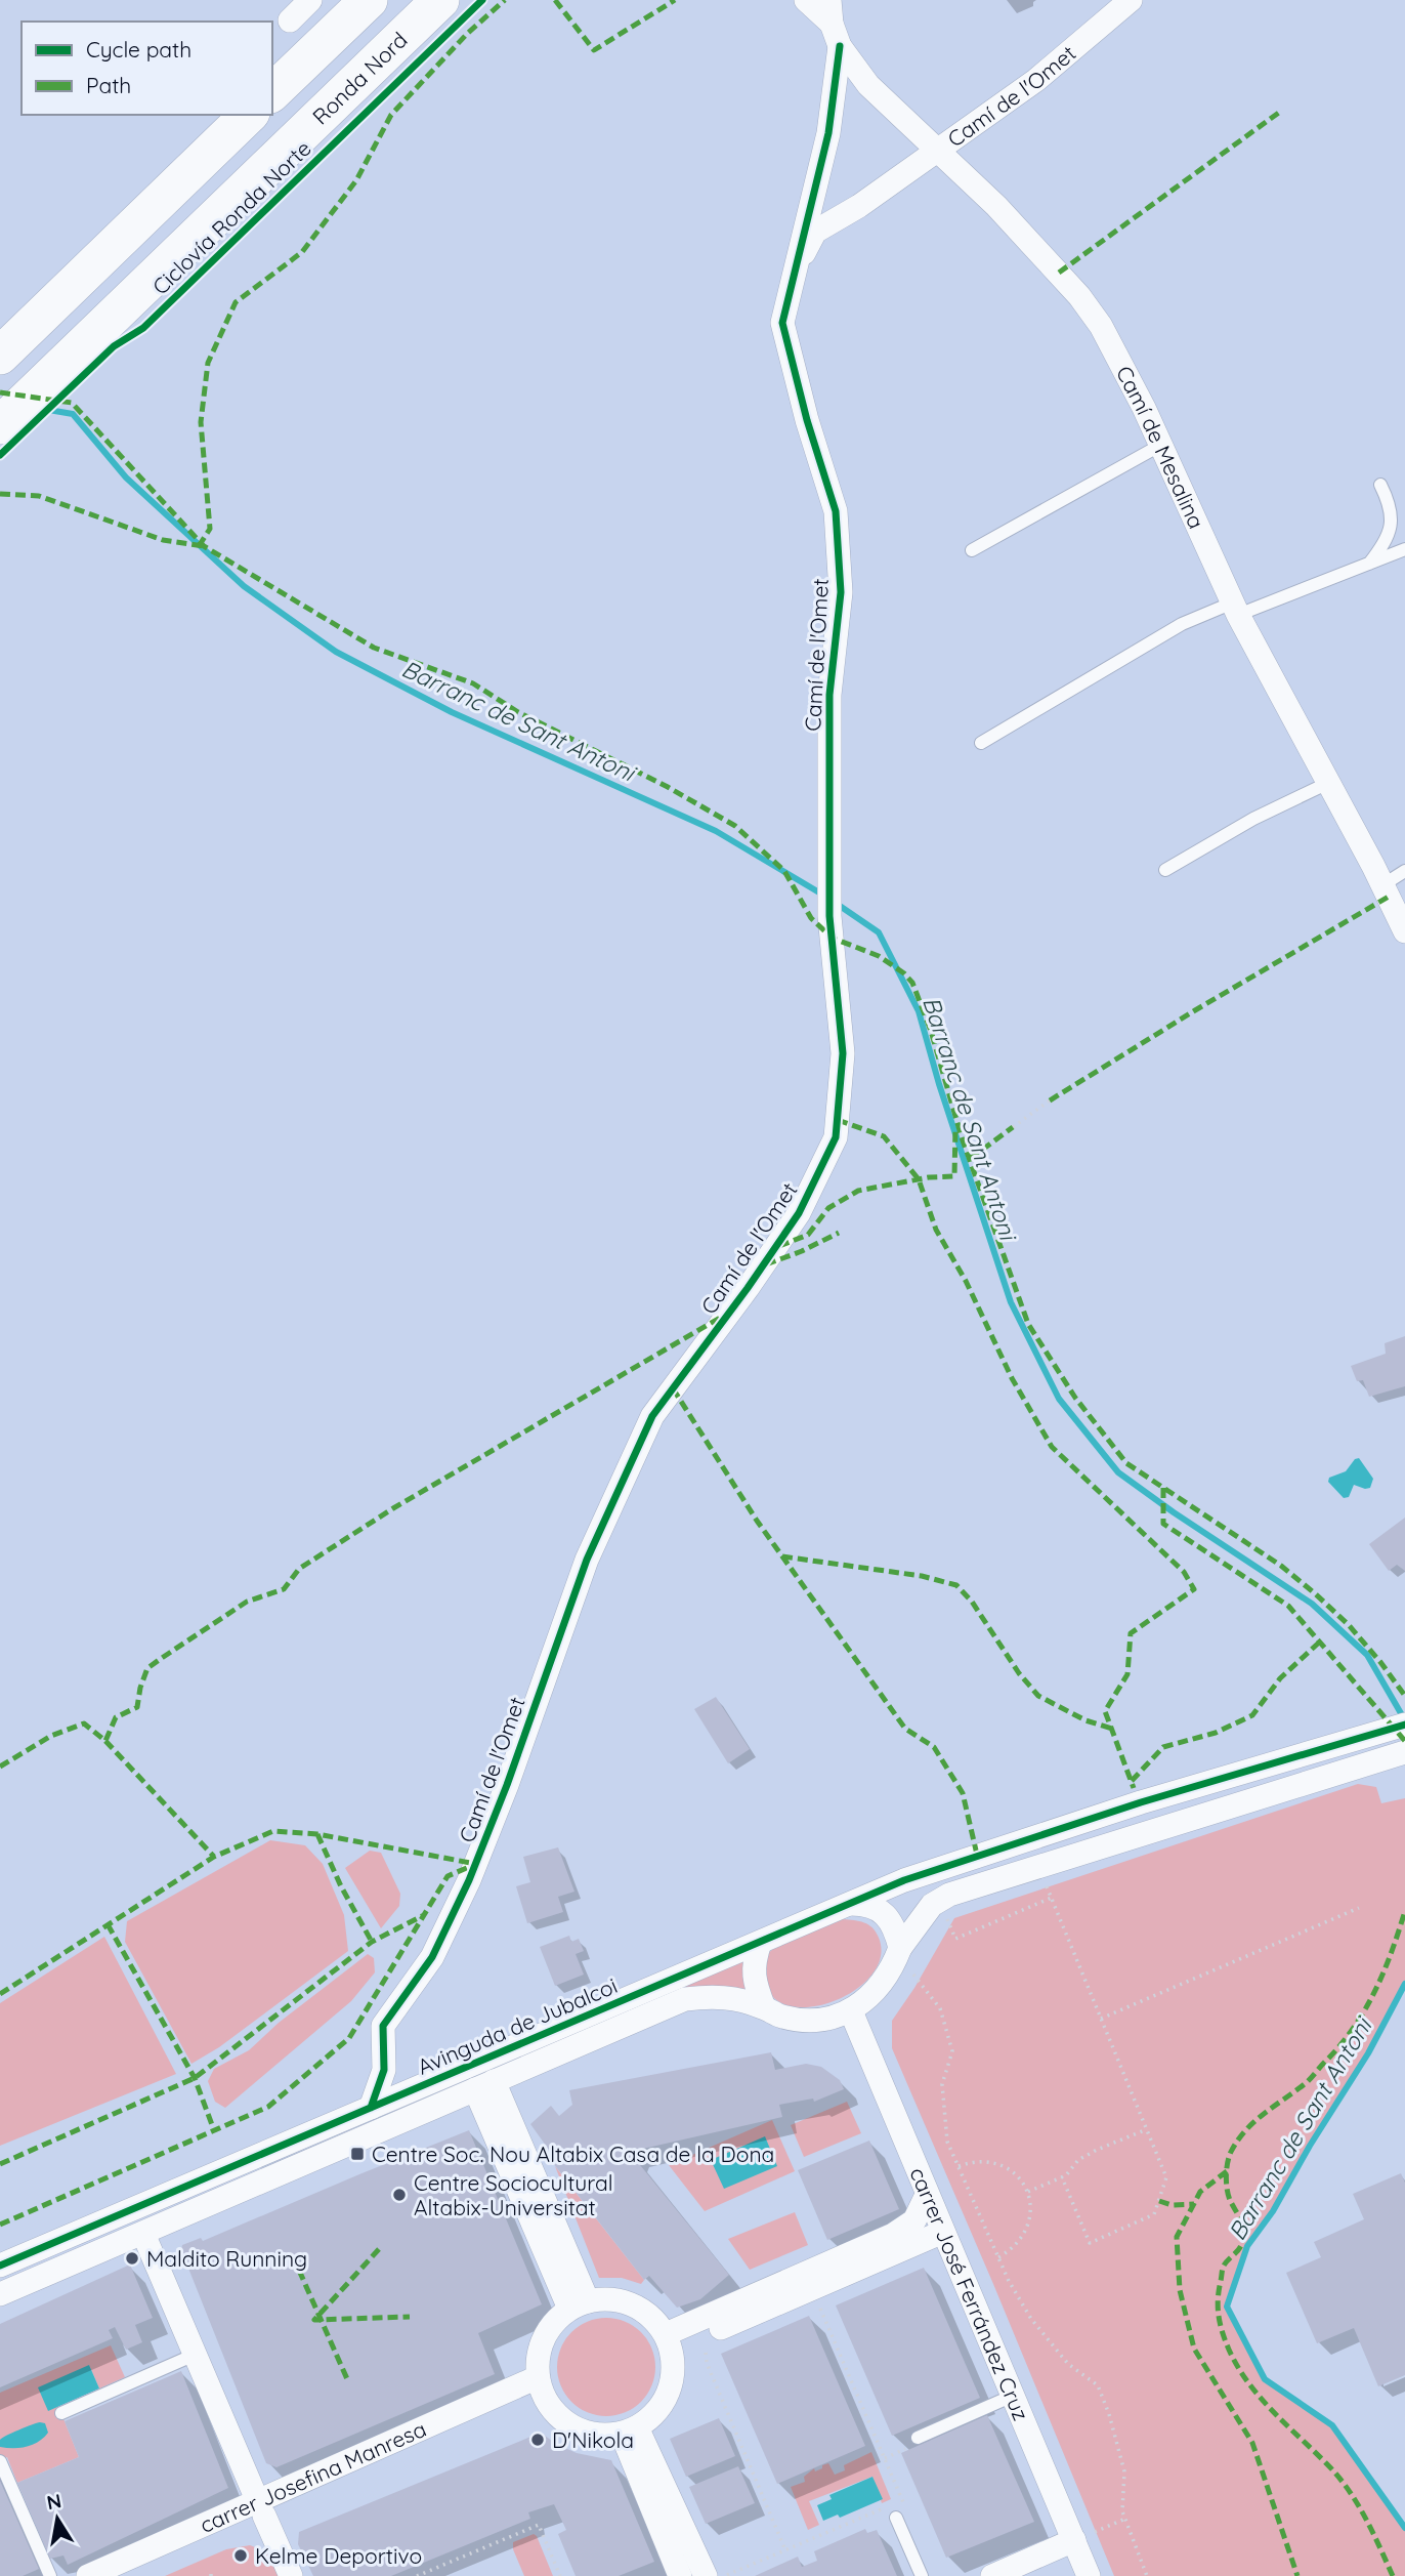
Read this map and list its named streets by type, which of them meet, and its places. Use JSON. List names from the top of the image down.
{
  "streets": {
    "main road": ["Ronda Nord"],
    "street": [
      "Camí de l'Omet",
      "Camí de Mesalina",
      "Avinguda de Jubalcoi",
      "carrer José Ferrández Cruz",
      "carrer Josefina Manresa"
    ],
    "cycle path": ["Ciclovía Ronda Norte"]
  },
  "crossings": [
    ["Camí de l'Omet", "Camí de Mesalina"],
    ["Camí de l'Omet", "Avinguda de Jubalcoi"],
    ["Avinguda de Jubalcoi", "carrer José Ferrández Cruz"]
  ],
  "water": ["Barranc de Sant Antoni"],
  "places": {
    "transit": ["Centre Soc. Nou Altabix Casa de la Dona"],
    "other": [
      "Centre Sociocultural Altabix-Universitat",
      "Maldito Running",
      "D'Nikola",
      "Kelme Deportivo"
    ]
  },
  "legend": ["Cycle path", "Path"],
  "north": "top"
}
